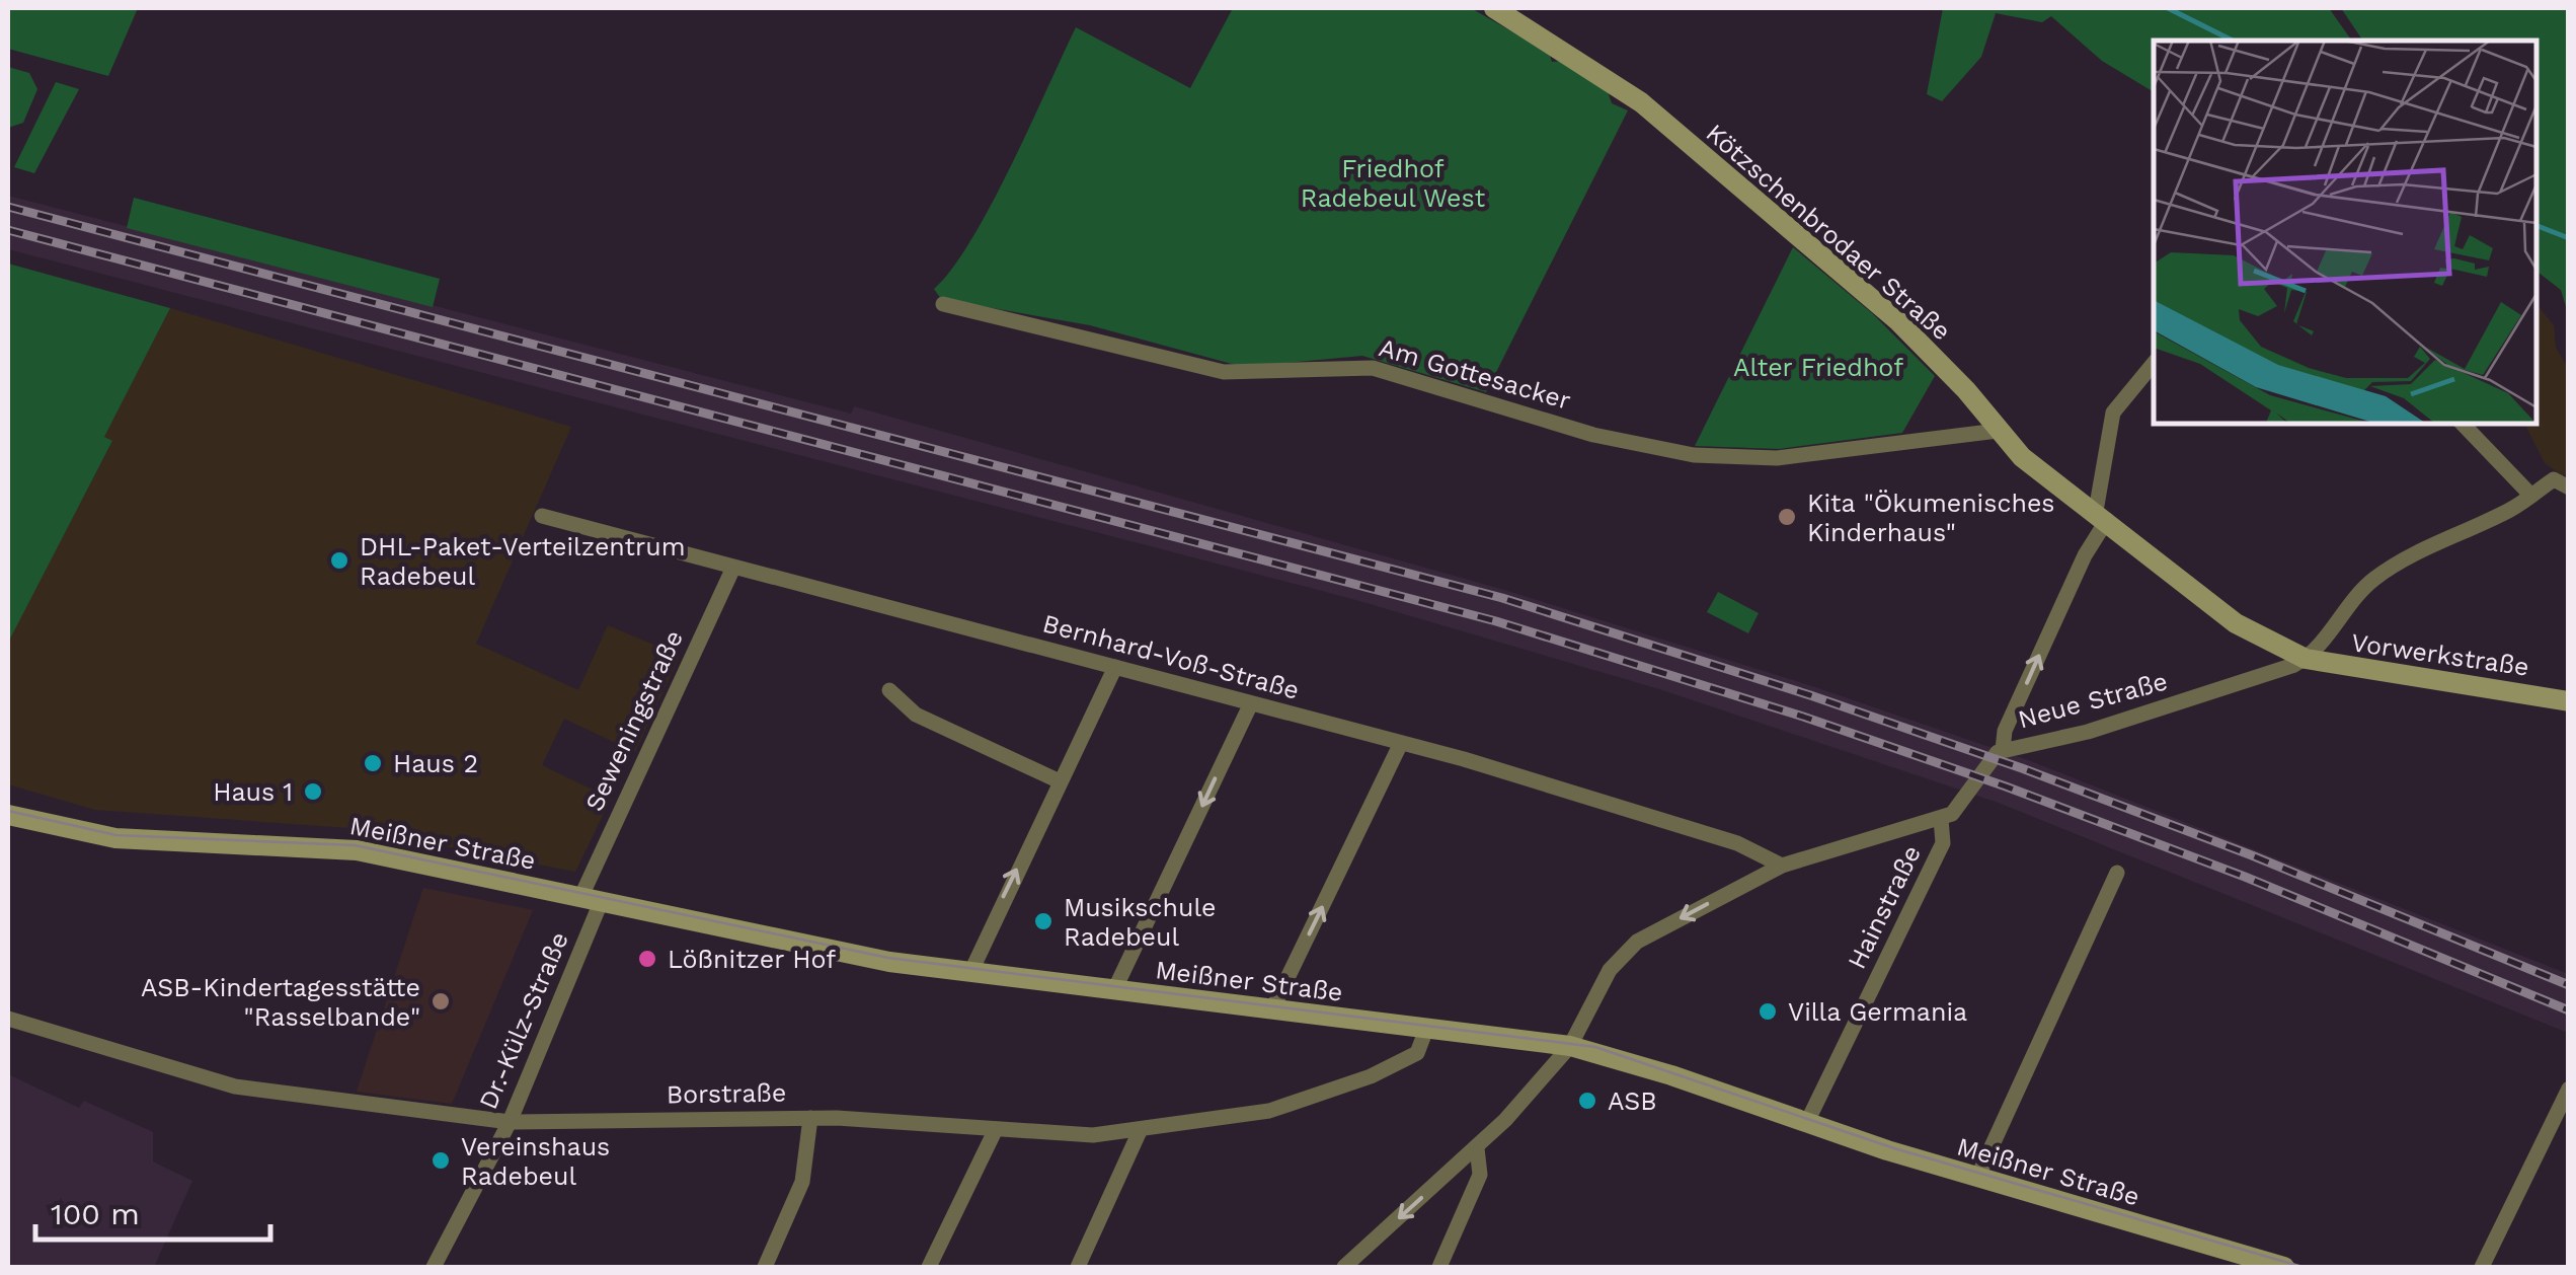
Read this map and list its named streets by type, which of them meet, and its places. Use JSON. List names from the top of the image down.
{
  "streets": {
    "main road": ["Kötzschenbrodaer Straße", "Vorwerkstraße", "Meißner Straße"],
    "street": [
      "Am Gottesacker",
      "Bernhard-Voß-Straße",
      "Neue Straße",
      "Seweningstraße",
      "Hainstraße",
      "Dr.-Külz-Straße",
      "Borstraße"
    ]
  },
  "crossings": [
    ["Kötzschenbrodaer Straße", "Am Gottesacker"],
    ["Kötzschenbrodaer Straße", "Vorwerkstraße"],
    ["Kötzschenbrodaer Straße", "Neue Straße"],
    ["Vorwerkstraße", "Neue Straße"],
    ["Bernhard-Voß-Straße", "Neue Straße"],
    ["Bernhard-Voß-Straße", "Seweningstraße"],
    ["Neue Straße", "Meißner Straße"],
    ["Neue Straße", "Hainstraße"],
    ["Seweningstraße", "Meißner Straße"],
    ["Seweningstraße", "Dr.-Külz-Straße"],
    ["Meißner Straße", "Hainstraße"],
    ["Meißner Straße", "Dr.-Külz-Straße"],
    ["Meißner Straße", "Borstraße"],
    ["Dr.-Külz-Straße", "Borstraße"]
  ],
  "parks": ["Friedhof Radebeul West", "Alter Friedhof"],
  "places": [
    "Kita \"Ökumenisches Kinderhaus\"",
    "DHL-Paket-Verteilzentrum Radebeul",
    "Haus 2",
    "Haus 1",
    "Musikschule Radebeul",
    "Lößnitzer Hof",
    "ASB-Kindertagesstätte \"Rasselbande\"",
    "Villa Germania",
    "ASB",
    "Vereinshaus Radebeul"
  ],
  "scale_bar": "100 m"
}
